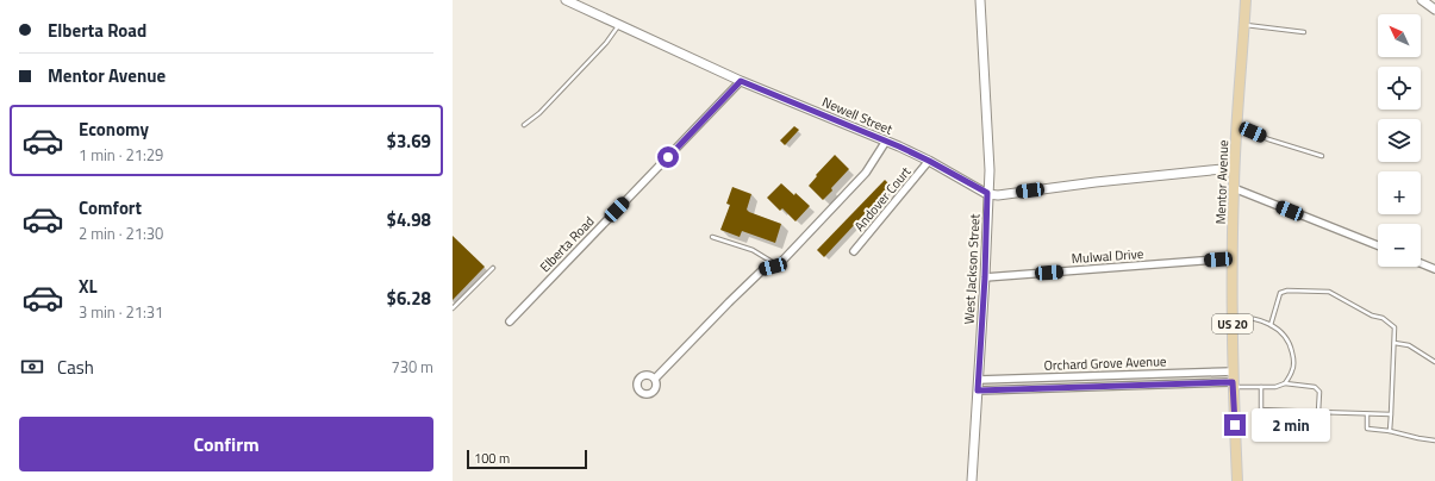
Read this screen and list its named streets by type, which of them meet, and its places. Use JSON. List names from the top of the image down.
{
  "streets": {
    "main road": ["Mentor Avenue", "US 20"],
    "street": [
      "Newell Street",
      "Andover Court",
      "Elberta Road",
      "Mulwal Drive",
      "West Jackson Street",
      "Orchard Grove Avenue"
    ]
  },
  "crossings": [
    ["Newell Street", "Mentor Avenue"],
    ["Newell Street", "Andover Court"],
    ["Newell Street", "Elberta Road"],
    ["Newell Street", "West Jackson Street"],
    ["Mentor Avenue", "Mulwal Drive"],
    ["Mentor Avenue", "Orchard Grove Avenue"],
    ["Mulwal Drive", "West Jackson Street"],
    ["West Jackson Street", "Orchard Grove Avenue"]
  ],
  "scale_bar": "100 m",
  "north": "top left",
  "page": {
    "banner": ["Elberta Road", "Mentor Avenue"],
    "map_buttons": ["+", "−"],
    "list": [
      {
        "name": "Economy",
        "note": "1 min · 21:29",
        "value": "$3.69"
      },
      {
        "name": "Comfort",
        "note": "2 min · 21:30",
        "value": "$4.98"
      },
      {
        "name": "XL",
        "note": "3 min · 21:31",
        "value": "$6.28"
      }
    ],
    "pay": ["Cash", "730 m"],
    "buttons": "Confirm",
    "bubble": "2 min",
    "scale": "100 m"
  }
}
